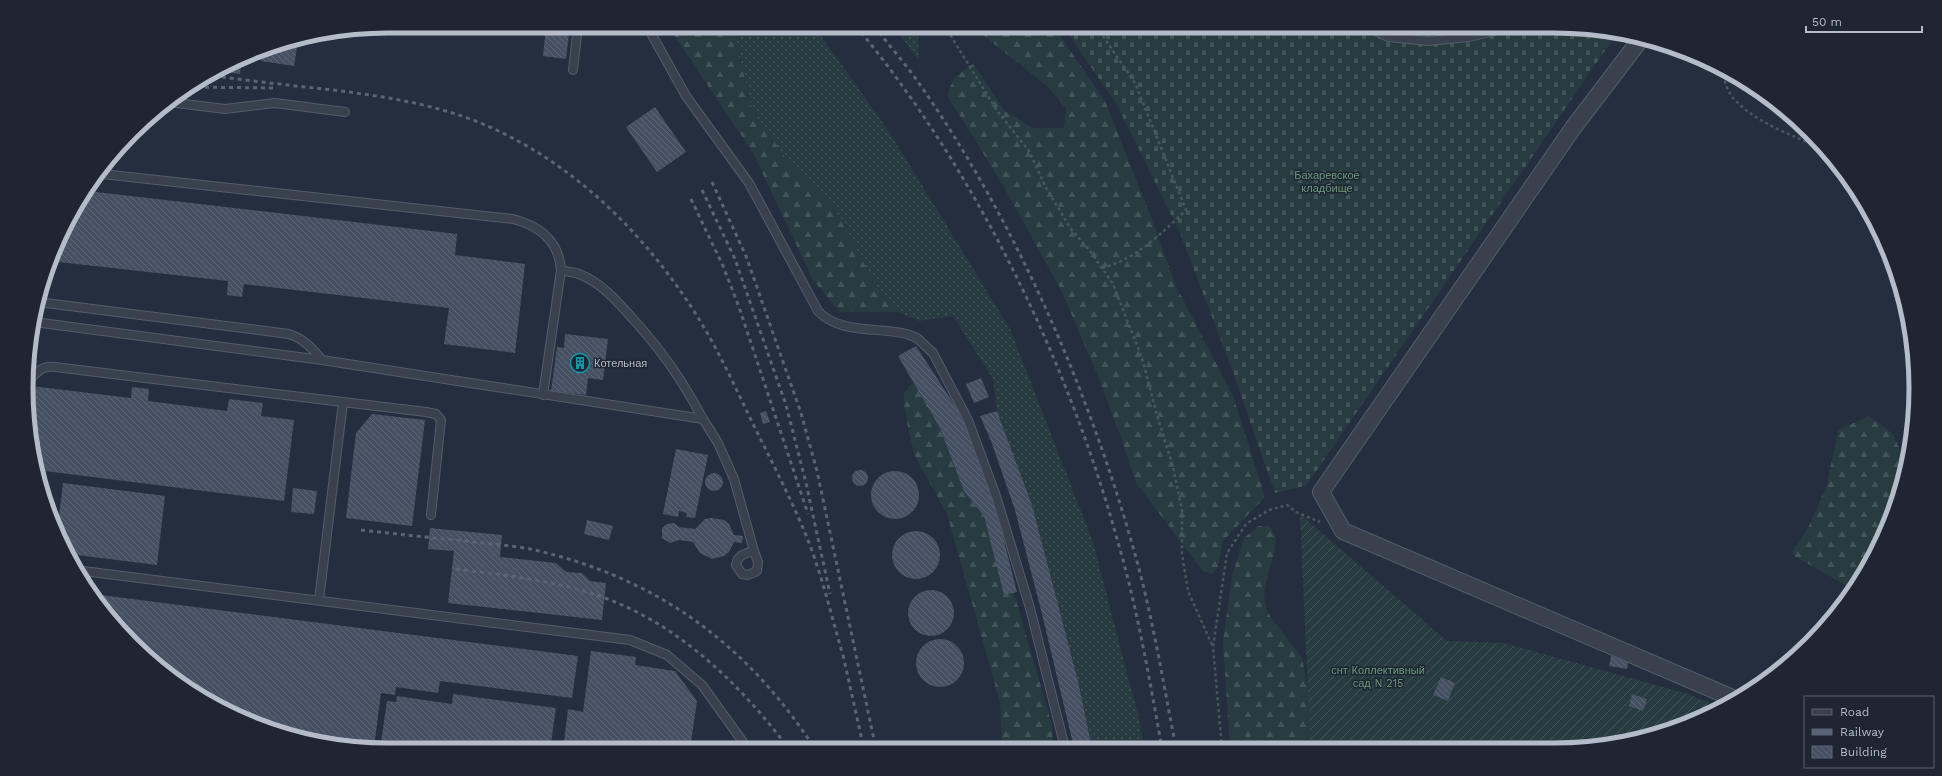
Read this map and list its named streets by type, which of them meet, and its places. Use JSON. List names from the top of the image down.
{
  "parks": ["Бахаревское кладбище", "снт Коллективный сад N 215"],
  "places": {
    "building": ["Котельная"]
  },
  "legend": ["Road", "Railway", "Building"],
  "scale_bar": "50 m"
}
